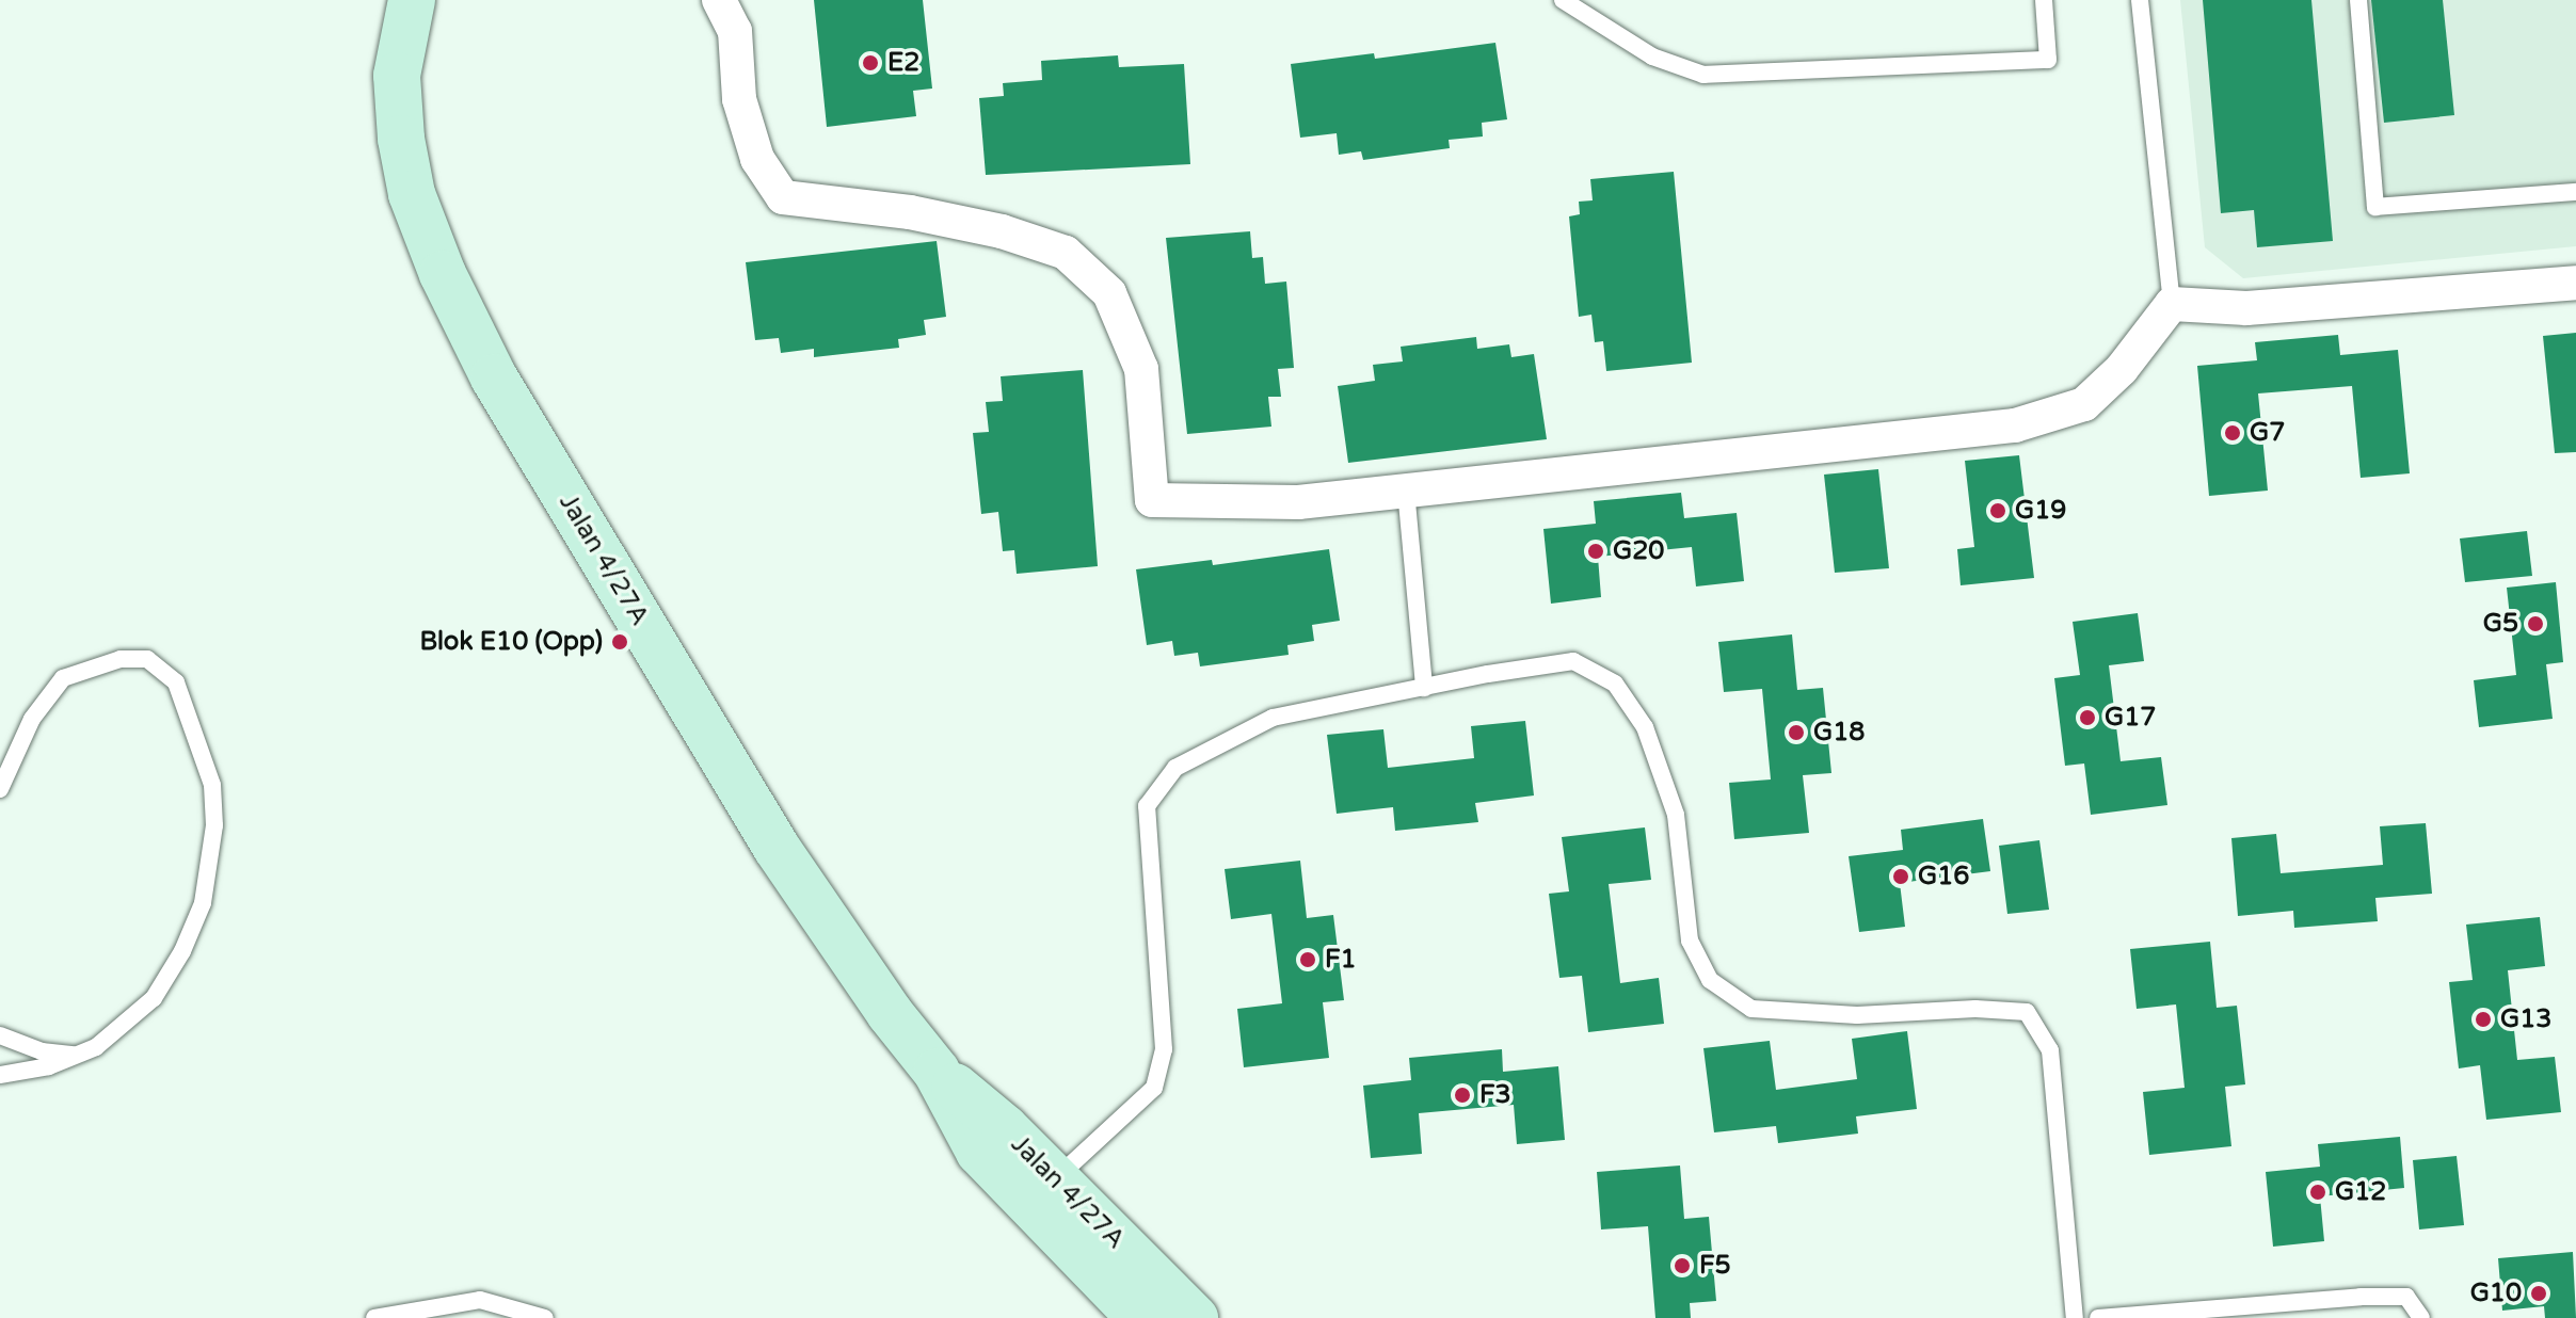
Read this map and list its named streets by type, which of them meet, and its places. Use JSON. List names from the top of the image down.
{
  "streets": {
    "street": ["Jalan 4/27A"]
  },
  "places": [
    "E2",
    "G7",
    "G19",
    "G20",
    "G5",
    "Blok E10 (Opp)",
    "G17",
    "G18",
    "G16",
    "F1",
    "G13",
    "F3",
    "G12",
    "F5",
    "G10"
  ]
}
